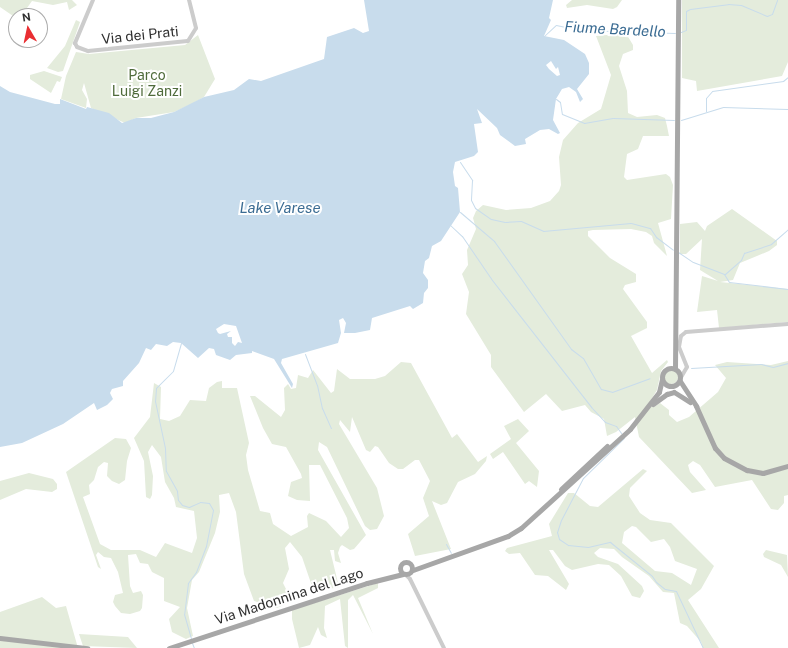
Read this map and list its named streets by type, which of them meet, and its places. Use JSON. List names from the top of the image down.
{
  "streets": {
    "main road": ["Via Madonnina del Lago"],
    "street": ["Via dei Prati"]
  },
  "water": ["Fiume Bardello", "Lake Varese"],
  "parks": ["Parco Luigi Zanzi"],
  "north": "top"
}
